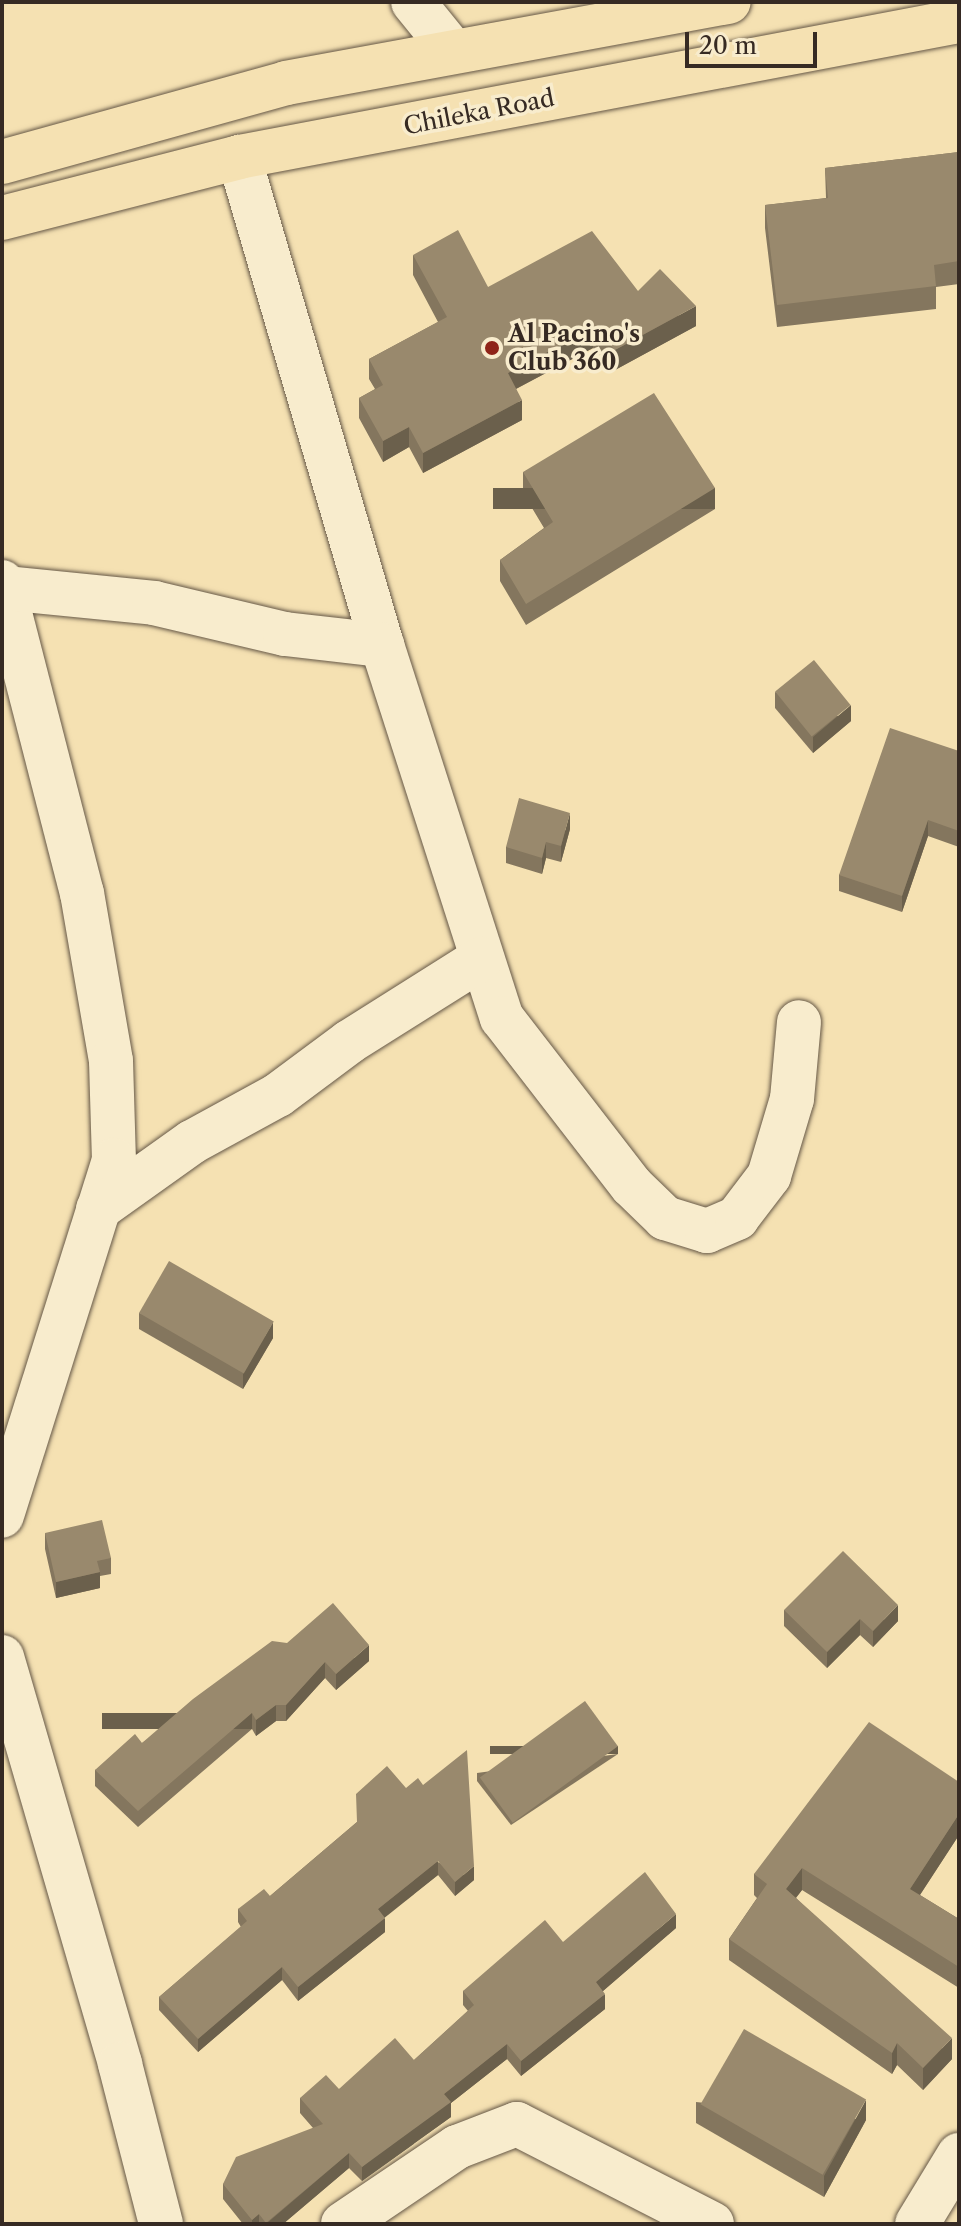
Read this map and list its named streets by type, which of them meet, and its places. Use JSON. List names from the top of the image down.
{
  "streets": {
    "highway": ["Chileka Road"]
  },
  "places": ["Al Pacino's Club 360"],
  "scale_bar": "20 m"
}
